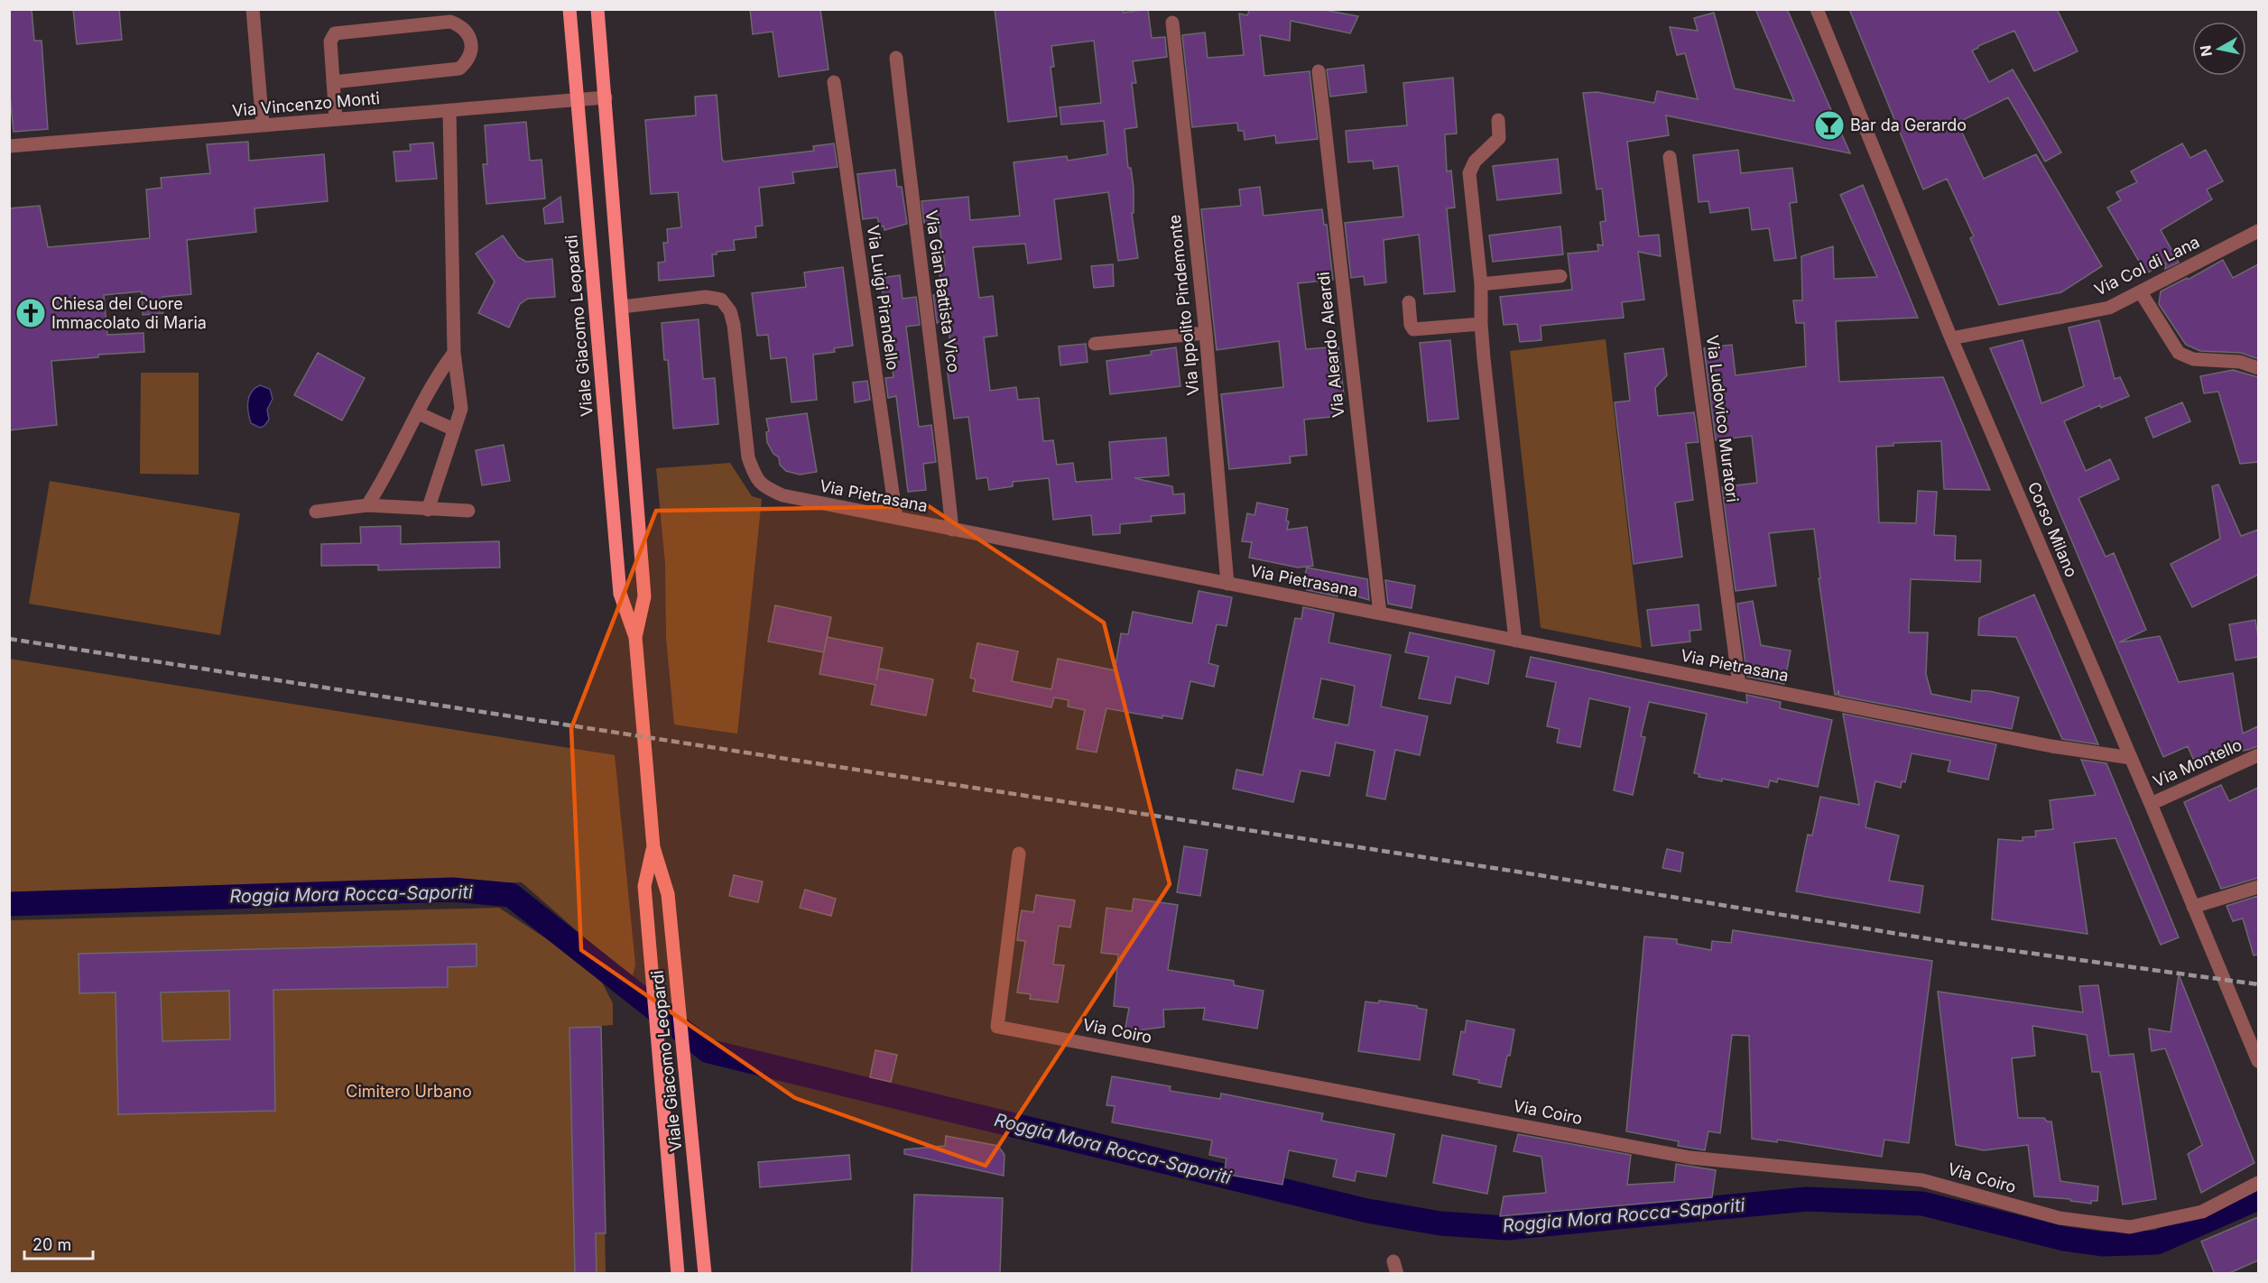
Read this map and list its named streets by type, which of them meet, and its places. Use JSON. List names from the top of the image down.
{
  "streets": {
    "main road": ["Viale Giacomo Leopardi"],
    "street": [
      "Via Vincenzo Monti",
      "Via Col di Lana",
      "Via Gian Battista Vico",
      "Via Luigi Pirandello",
      "Via Ippolito Pindemonte",
      "Via Aleardo Aleardi",
      "Via Ludovico Muratori",
      "Via Pietrasana",
      "Corso Milano",
      "Via Montello",
      "Via Coiro"
    ]
  },
  "crossings": [
    ["Via Vincenzo Monti", "Viale Giacomo Leopardi"],
    ["Via Col di Lana", "Corso Milano"],
    ["Via Gian Battista Vico", "Via Pietrasana"],
    ["Via Luigi Pirandello", "Via Pietrasana"],
    ["Via Ippolito Pindemonte", "Via Pietrasana"],
    ["Viale Giacomo Leopardi", "Via Pietrasana"],
    ["Via Aleardo Aleardi", "Via Pietrasana"],
    ["Via Ludovico Muratori", "Via Pietrasana"],
    ["Via Pietrasana", "Corso Milano"],
    ["Corso Milano", "Via Montello"]
  ],
  "water": ["Roggia Mora Rocca-Saporiti"],
  "parks": ["Cimitero Urbano"],
  "places": {
    "bar": ["Bar da Gerardo"],
    "church": ["Chiesa del Cuore Immacolato di Maria"]
  },
  "scale_bar": "20 m",
  "north": "left"
}
